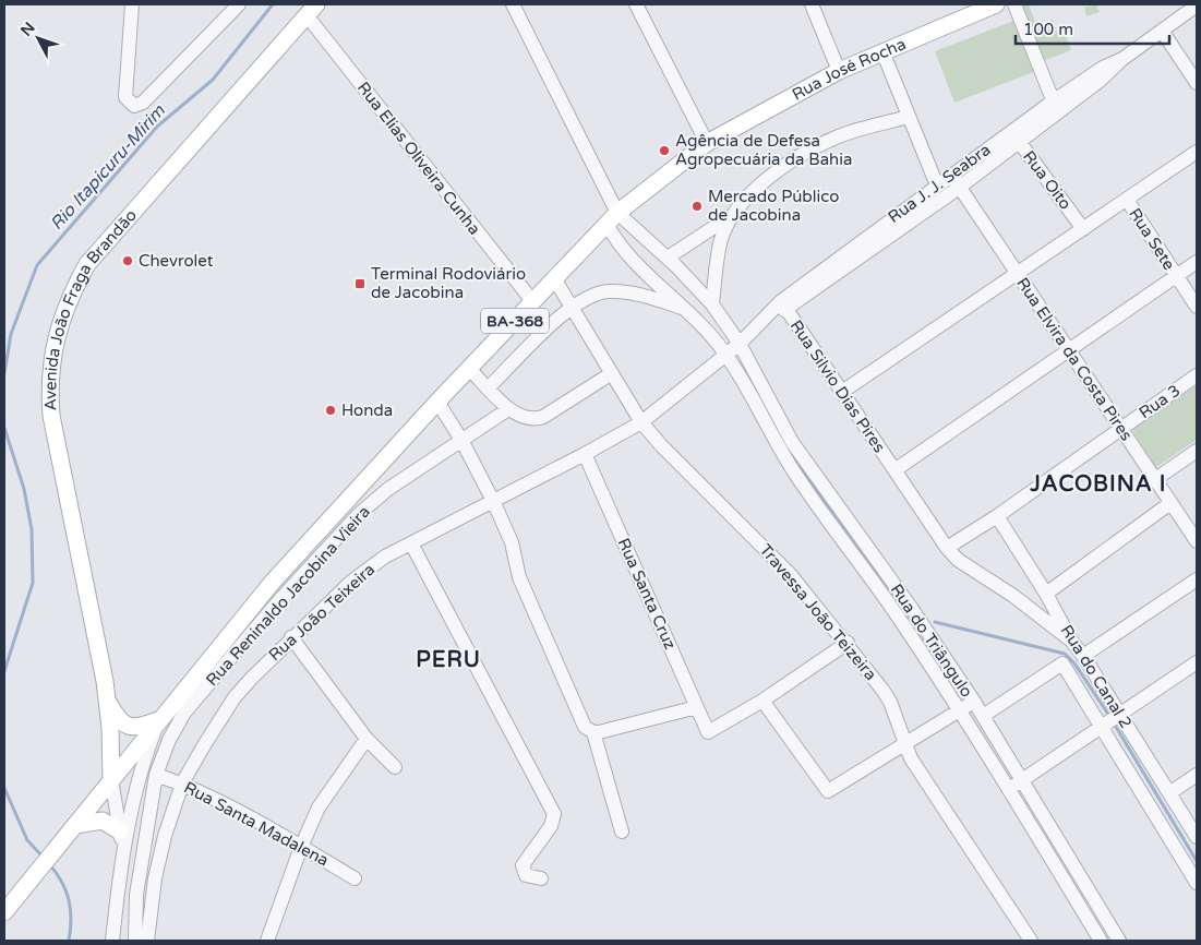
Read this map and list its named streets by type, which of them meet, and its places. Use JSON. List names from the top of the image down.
{
  "streets": {
    "main road": ["Rua José Rocha", "Avenida João Fraga Brandão", "BA-368"],
    "street": [
      "Rua Elias Oliveira Cunha",
      "Rua Oito",
      "Rua J. J. Seabra",
      "Rua Sete",
      "Rua Elvira da Costa Pires",
      "Rua Silvio Dias Pires",
      "Rua 3",
      "Rua Santa Cruz",
      "Rua Reninaldo Jacobina Vieira",
      "Rua João Teixeira",
      "Travessa João Teizeira",
      "Rua do Triângulo",
      "Rua do Canal 2",
      "Rua Santa Madalena"
    ]
  },
  "crossings": [
    ["Rua José Rocha", "BA-368"],
    ["Rua Elias Oliveira Cunha", "Avenida João Fraga Brandão"],
    ["Rua Elias Oliveira Cunha", "BA-368"],
    ["Rua Oito", "Rua J. J. Seabra"],
    ["Rua J. J. Seabra", "Rua Elvira da Costa Pires"],
    ["Rua J. J. Seabra", "Rua Silvio Dias Pires"],
    ["Rua J. J. Seabra", "Rua João Teixeira"],
    ["Rua J. J. Seabra", "Rua do Triângulo"],
    ["BA-368", "Rua Reninaldo Jacobina Vieira"],
    ["BA-368", "Travessa João Teizeira"],
    ["BA-368", "Rua do Triângulo"],
    ["Rua Elvira da Costa Pires", "Rua 3"],
    ["Rua Silvio Dias Pires", "Rua 3"],
    ["Rua Silvio Dias Pires", "Rua do Canal 2"],
    ["Rua 3", "Rua do Canal 2"],
    ["Rua Santa Cruz", "Rua João Teixeira"],
    ["Rua Reninaldo Jacobina Vieira", "Rua Santa Madalena"],
    ["Rua João Teixeira", "Travessa João Teizeira"],
    ["Rua João Teixeira", "Rua do Triângulo"],
    ["Rua João Teixeira", "Rua Santa Madalena"],
    ["Rua do Triângulo", "Rua do Canal 2"]
  ],
  "districts": ["JACOBINA I", "PERU"],
  "water": ["Rio Itapicuru-Mirim"],
  "places": {
    "other": [
      "Agência de Defesa Agropecuária da Bahia",
      "Mercado Público de Jacobina",
      "Chevrolet",
      "Honda"
    ],
    "transit": ["Terminal Rodoviário de Jacobina"]
  },
  "scale_bar": "100 m",
  "north": "top left"
}
